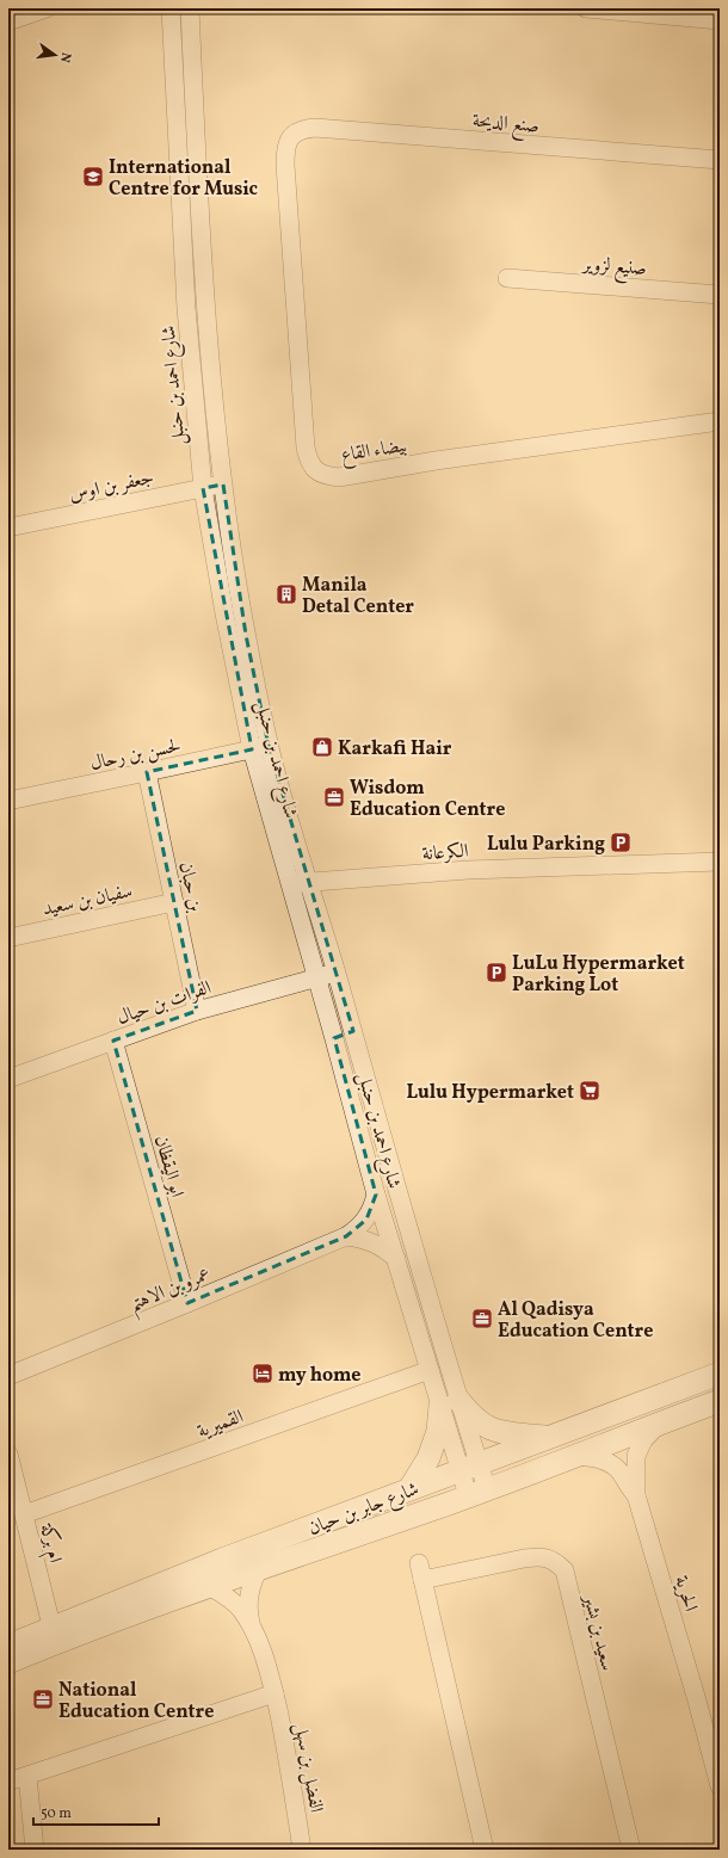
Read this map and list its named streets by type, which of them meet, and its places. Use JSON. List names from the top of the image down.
{
  "streets": {
    "street": [
      "صنع الديحة",
      "صنيع لزوير",
      "شارع احمد بن حنبل",
      "بيضاء القاع",
      "جعفر بن اوس",
      "لحسن بن رحال",
      "الكرعانة",
      "بن حبان",
      "سفيان بن سعيد",
      "الفرات بن حيال",
      "ابو اليقظان",
      "عمرو بن الاهتم",
      "القميرية",
      "شارع جابر بن حيان",
      "ام بركة",
      "الحرية",
      "سعيد بن بشير",
      "الفضل بن سهل"
    ]
  },
  "crossings": [
    ["صنع الديحة", "بيضاء القاع"],
    ["شارع احمد بن حنبل", "جعفر بن اوس"],
    ["شارع احمد بن حنبل", "لحسن بن رحال"],
    ["شارع احمد بن حنبل", "الكرعانة"],
    ["شارع احمد بن حنبل", "الفرات بن حيال"],
    ["شارع احمد بن حنبل", "عمرو بن الاهتم"],
    ["شارع احمد بن حنبل", "القميرية"],
    ["شارع احمد بن حنبل", "شارع جابر بن حيان"],
    ["لحسن بن رحال", "بن حبان"],
    ["بن حبان", "سفيان بن سعيد"],
    ["بن حبان", "الفرات بن حيال"],
    ["الفرات بن حيال", "ابو اليقظان"],
    ["ابو اليقظان", "عمرو بن الاهتم"],
    ["القميرية", "ام بركة"],
    ["شارع جابر بن حيان", "ام بركة"],
    ["شارع جابر بن حيان", "الحرية"],
    ["شارع جابر بن حيان", "الفضل بن سهل"]
  ],
  "places": {
    "school or university": ["International Centre for Music"],
    "building": ["Manila Detal Center"],
    "shop": ["Karkafi Hair"],
    "office": ["Wisdom Education Centre", "Al Qadisya Education Centre", "National Education Centre"],
    "parking": ["Lulu Parking", "LuLu Hypermarket Parking Lot"],
    "supermarket": ["Lulu Hypermarket"],
    "hotel": ["my home"]
  },
  "scale_bar": "50 m",
  "north": "right"
}
